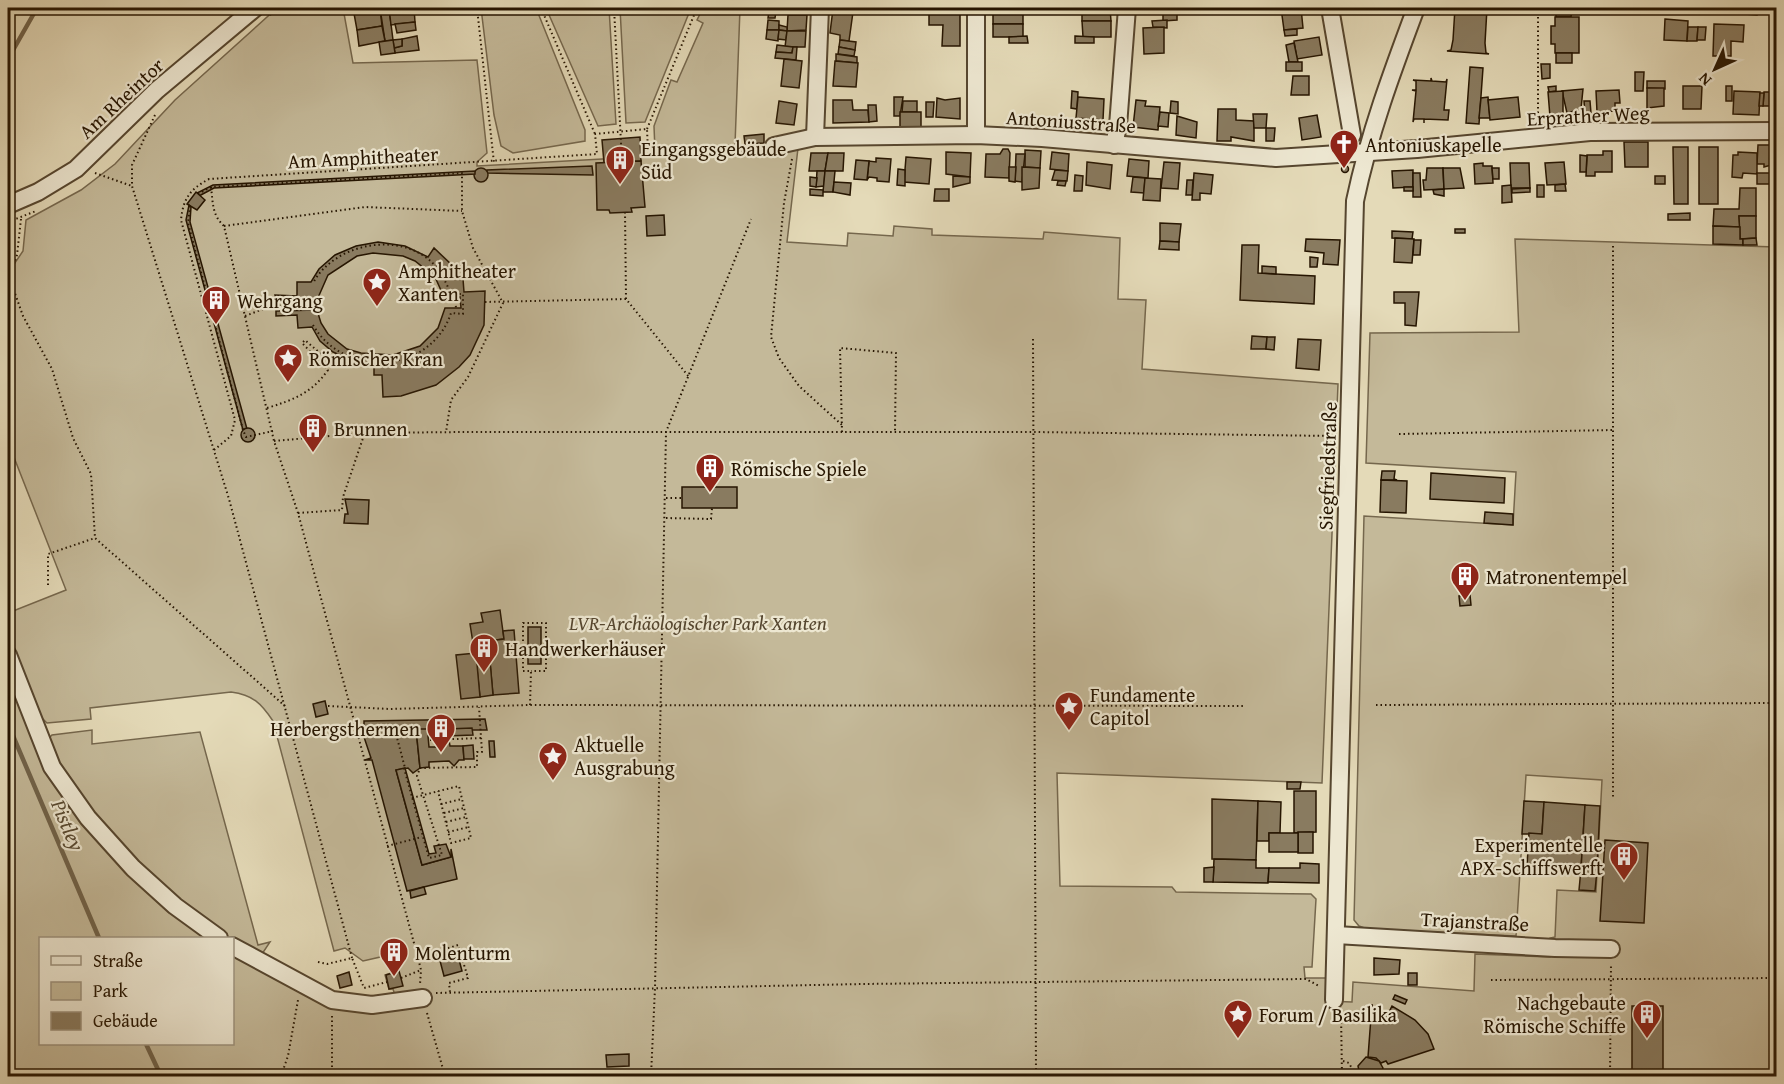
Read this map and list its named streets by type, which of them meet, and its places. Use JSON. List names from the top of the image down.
{
  "streets": {
    "street": [
      "Am Rheintor",
      "Erprather Weg",
      "Antoniusstraße",
      "Siegfriedstraße",
      "Trajanstraße"
    ],
    "path": ["Am Amphitheater"]
  },
  "crossings": [
    ["Erprather Weg", "Antoniusstraße"],
    ["Erprather Weg", "Siegfriedstraße"],
    ["Antoniusstraße", "Siegfriedstraße"],
    ["Siegfriedstraße", "Trajanstraße"]
  ],
  "water": ["Pistley"],
  "parks": ["LVR-Archäologischer Park Xanten"],
  "places": {
    "church": ["Antoniuskapelle"],
    "building": [
      "Eingangsgebäude Süd",
      "Wehrgang",
      "Brunnen",
      "Römische Spiele",
      "Matronentempel",
      "Handwerkerhäuser",
      "Herbergsthermen",
      "Experimentelle APX-Schiffswerft",
      "Molenturm",
      "Nachgebaute Römische Schiffe"
    ],
    "place": [
      "Amphitheater Xanten",
      "Römischer Kran",
      "Fundamente Capitol",
      "Aktuelle Ausgrabung",
      "Forum / Basilika"
    ]
  },
  "legend": ["Straße", "Park", "Gebäude"],
  "north": "bottom left"
}
